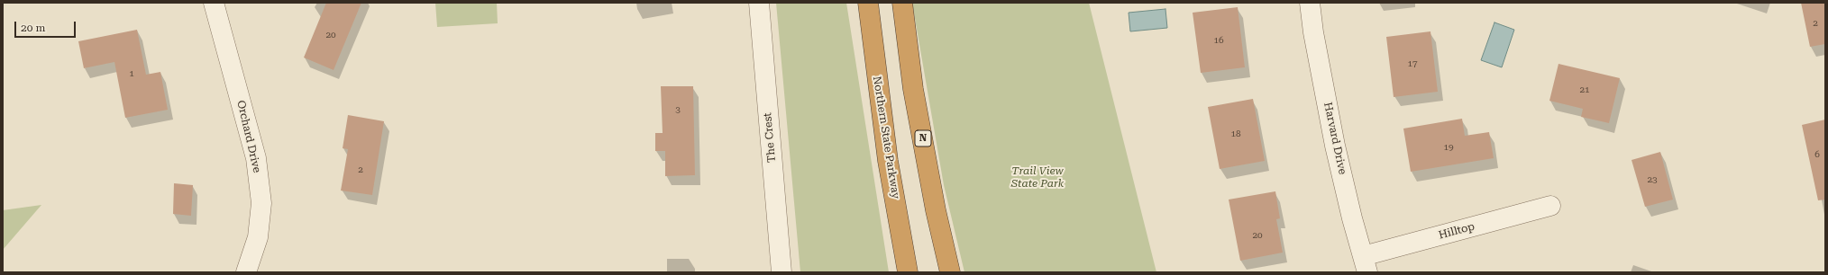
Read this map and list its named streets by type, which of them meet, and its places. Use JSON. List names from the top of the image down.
{
  "streets": {
    "highway": ["Northern State Parkway", "N"],
    "street": [
      "Orchard Drive",
      "The Crest",
      "Harvard Drive",
      "Hilltop"
    ]
  },
  "crossings": [
    ["Harvard Drive", "Hilltop"]
  ],
  "parks": ["Trail View State Park"],
  "house_numbers": [
    "2",
    "20",
    "16",
    "17",
    "1",
    "21",
    "3",
    "18",
    "19",
    "6",
    "2",
    "23",
    "20"
  ],
  "scale_bar": "20 m"
}
